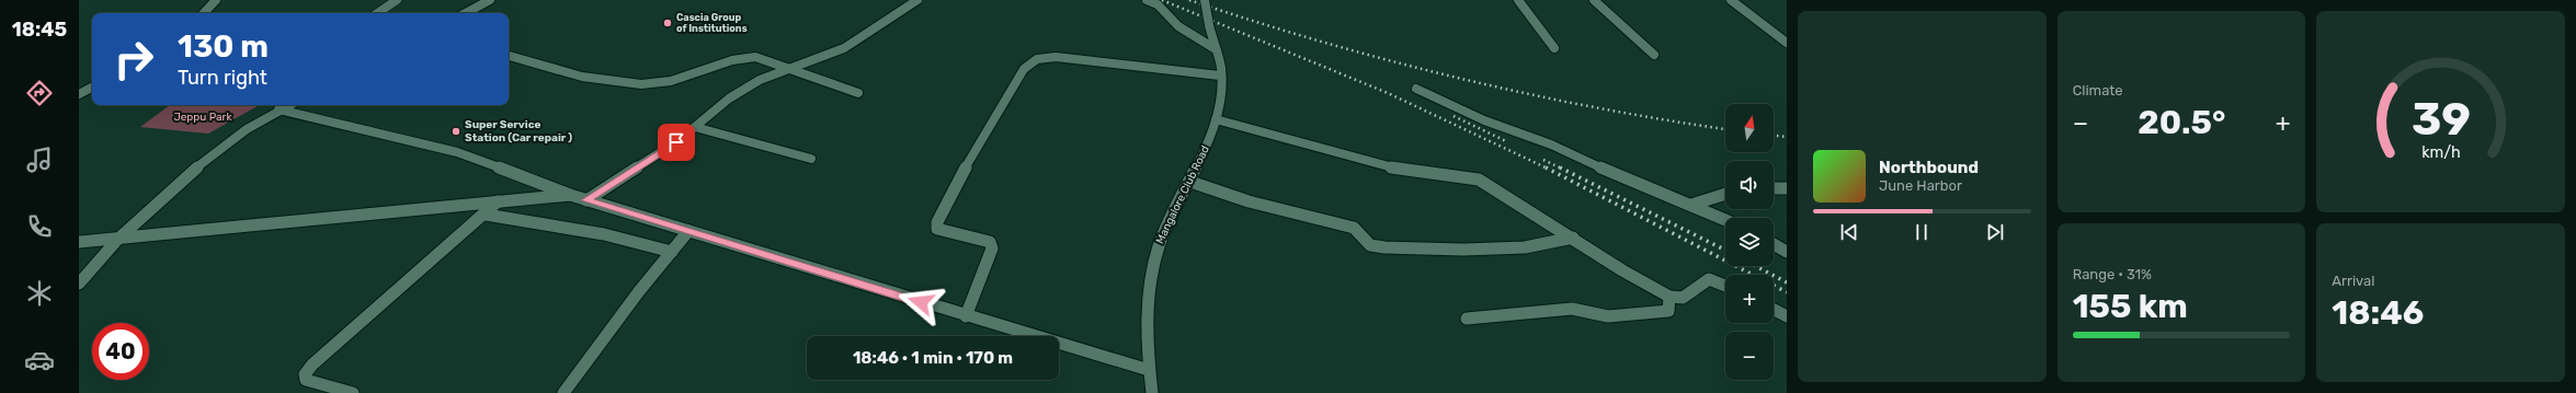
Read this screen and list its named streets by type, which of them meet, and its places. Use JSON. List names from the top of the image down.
{
  "streets": {
    "street": ["Mangalore Club Road"]
  },
  "parks": ["Jeppu Park"],
  "places": ["Cascia Group of Institutions", "Super Service Station (Car repair )"],
  "north": "top",
  "page": {
    "tabs": "18:45",
    "tile": [
      "Climate",
      ["Range · 31%", "155 km"],
      ["Arrival", "18:46"]
    ],
    "turn": ["130 m", "Turn right"],
    "map_buttons": ["+", "−"],
    "heat": ["−", "20.5°", "+"],
    "song": ["Northbound", "June Harbor"],
    "limit": "40",
    "trip": "18:46 · 1 min · 170 m",
    "gauge": ["39", "km/h"]
  }
}
